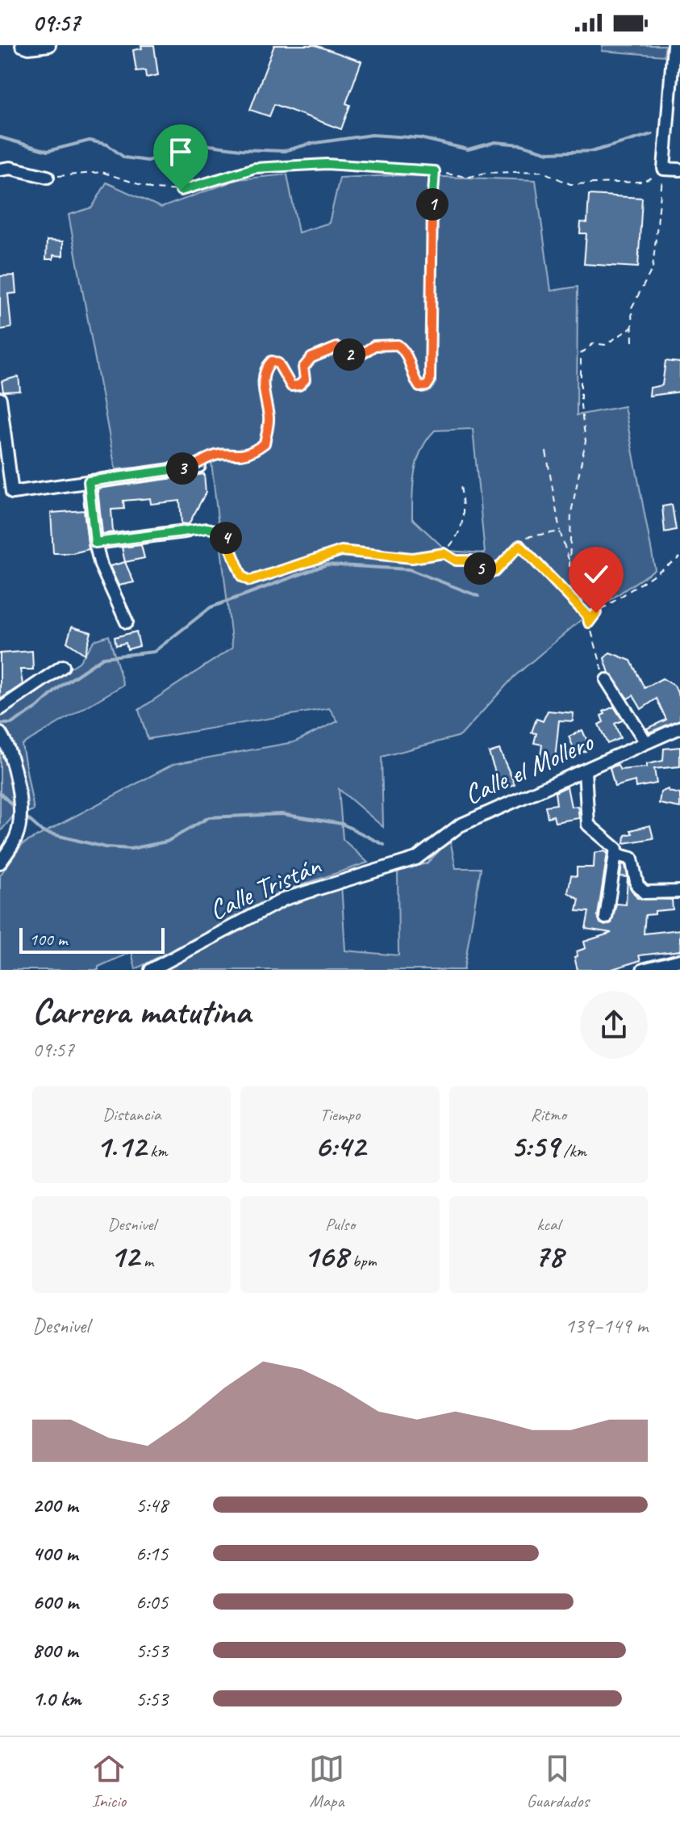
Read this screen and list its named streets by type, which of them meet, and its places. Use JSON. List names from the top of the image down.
{
  "streets": {
    "street": ["Calle el Mollero", "Calle Tristán"]
  },
  "crossings": [
    ["Calle el Mollero", "Calle Tristán"]
  ],
  "scale_bar": "100 m",
  "page": {
    "status": "09:57",
    "pins": [
      "1",
      "2",
      "3",
      "4",
      "5"
    ],
    "scale": "100 m",
    "heading": ["Carrera matutina", "09:57"],
    "stats": [
      ["Distancia", "1.12 km"],
      ["Tiempo", "6:42"],
      ["Ritmo", "5:59 /km"],
      ["Desnivel", "12 m"],
      ["Pulso", "168 bpm"],
      ["kcal", "78"]
    ],
    "chart": ["Desnivel", "139–149 m"],
    "list": [
      {
        "name": "200 m",
        "note": "5:48"
      },
      {
        "name": "400 m",
        "note": "6:15"
      },
      {
        "name": "600 m",
        "note": "6:05"
      },
      {
        "name": "800 m",
        "note": "5:53"
      },
      {
        "name": "1.0 km",
        "note": "5:53"
      }
    ],
    "tabs": ["Inicio", "Mapa", "Guardados"]
  }
}
